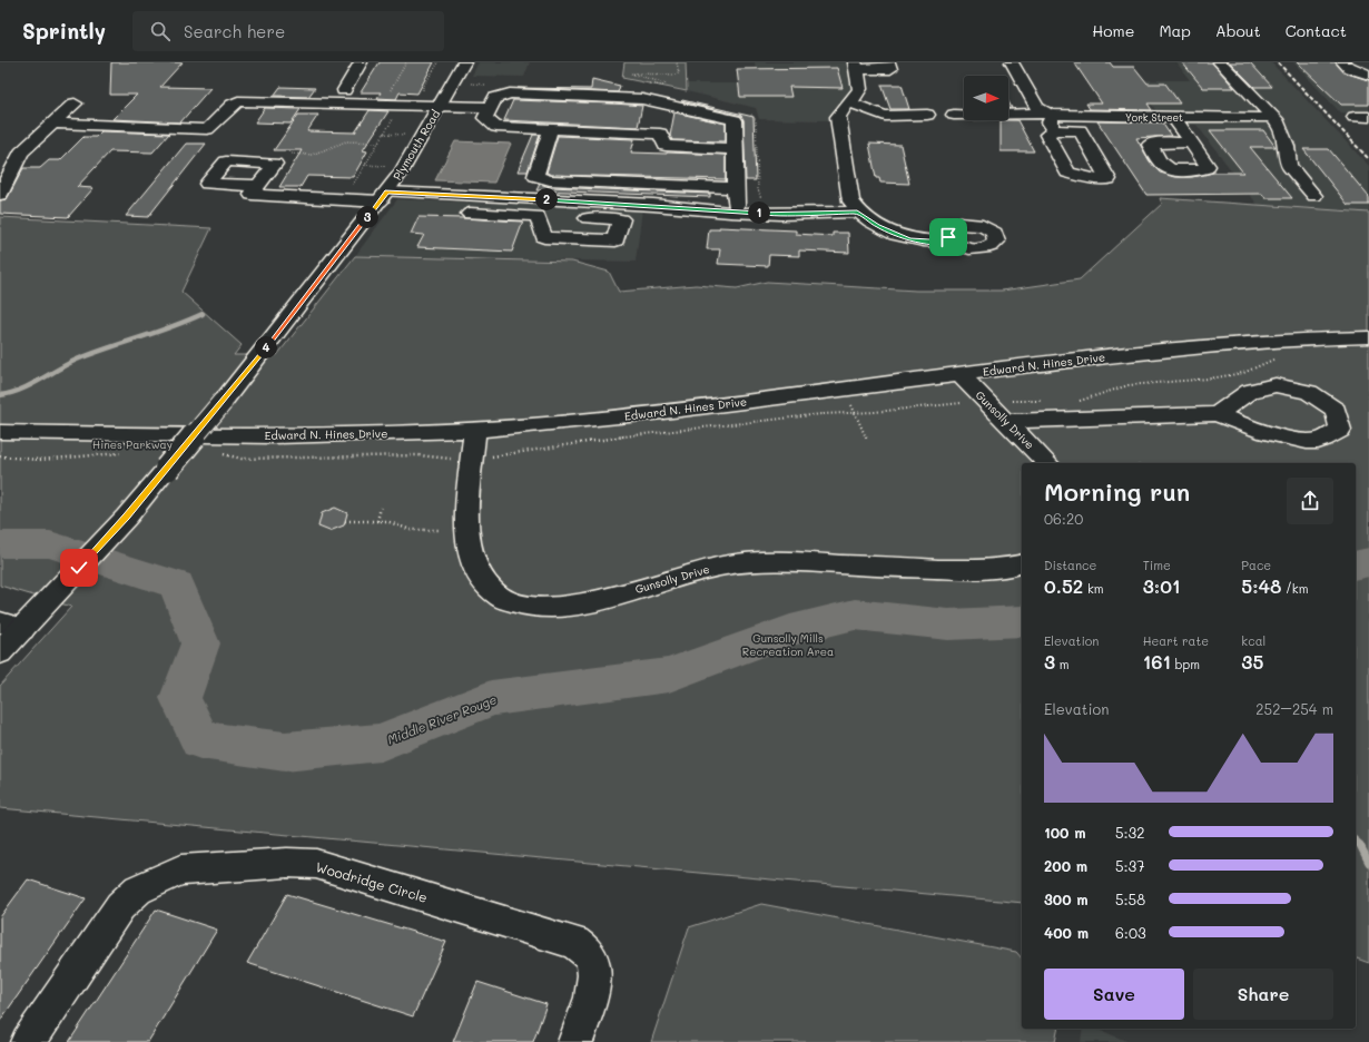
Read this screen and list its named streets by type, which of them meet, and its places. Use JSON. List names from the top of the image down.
{
  "streets": {
    "street": [
      "York Street",
      "Plymouth Road",
      "Edward N. Hines Drive",
      "Gunsolly Drive",
      "Woodridge Circle"
    ]
  },
  "crossings": [
    ["Edward N. Hines Drive", "Gunsolly Drive"]
  ],
  "water": ["Middle River Rouge"],
  "parks": ["Hines Parkway", "Gunsolly Mills Recreation Area"],
  "north": "right",
  "page": {
    "header": "Sprintly",
    "search": "Search here",
    "nav": [
      "Home",
      "Map",
      "About",
      "Contact"
    ],
    "pins": [
      "2",
      "1",
      "3",
      "4"
    ],
    "heading": ["Morning run", "06:20"],
    "stats": [
      ["Distance", "0.52 km"],
      ["Time", "3:01"],
      ["Pace", "5:48 /km"],
      ["Elevation", "3 m"],
      ["Heart rate", "161 bpm"],
      ["kcal", "35"]
    ],
    "chart": ["Elevation", "252–254 m"],
    "list": [
      {
        "name": "100 m",
        "note": "5:32"
      },
      {
        "name": "200 m",
        "note": "5:37"
      },
      {
        "name": "300 m",
        "note": "5:58"
      },
      {
        "name": "400 m",
        "note": "6:03"
      }
    ],
    "buttons": ["Save", "Share"]
  }
}
